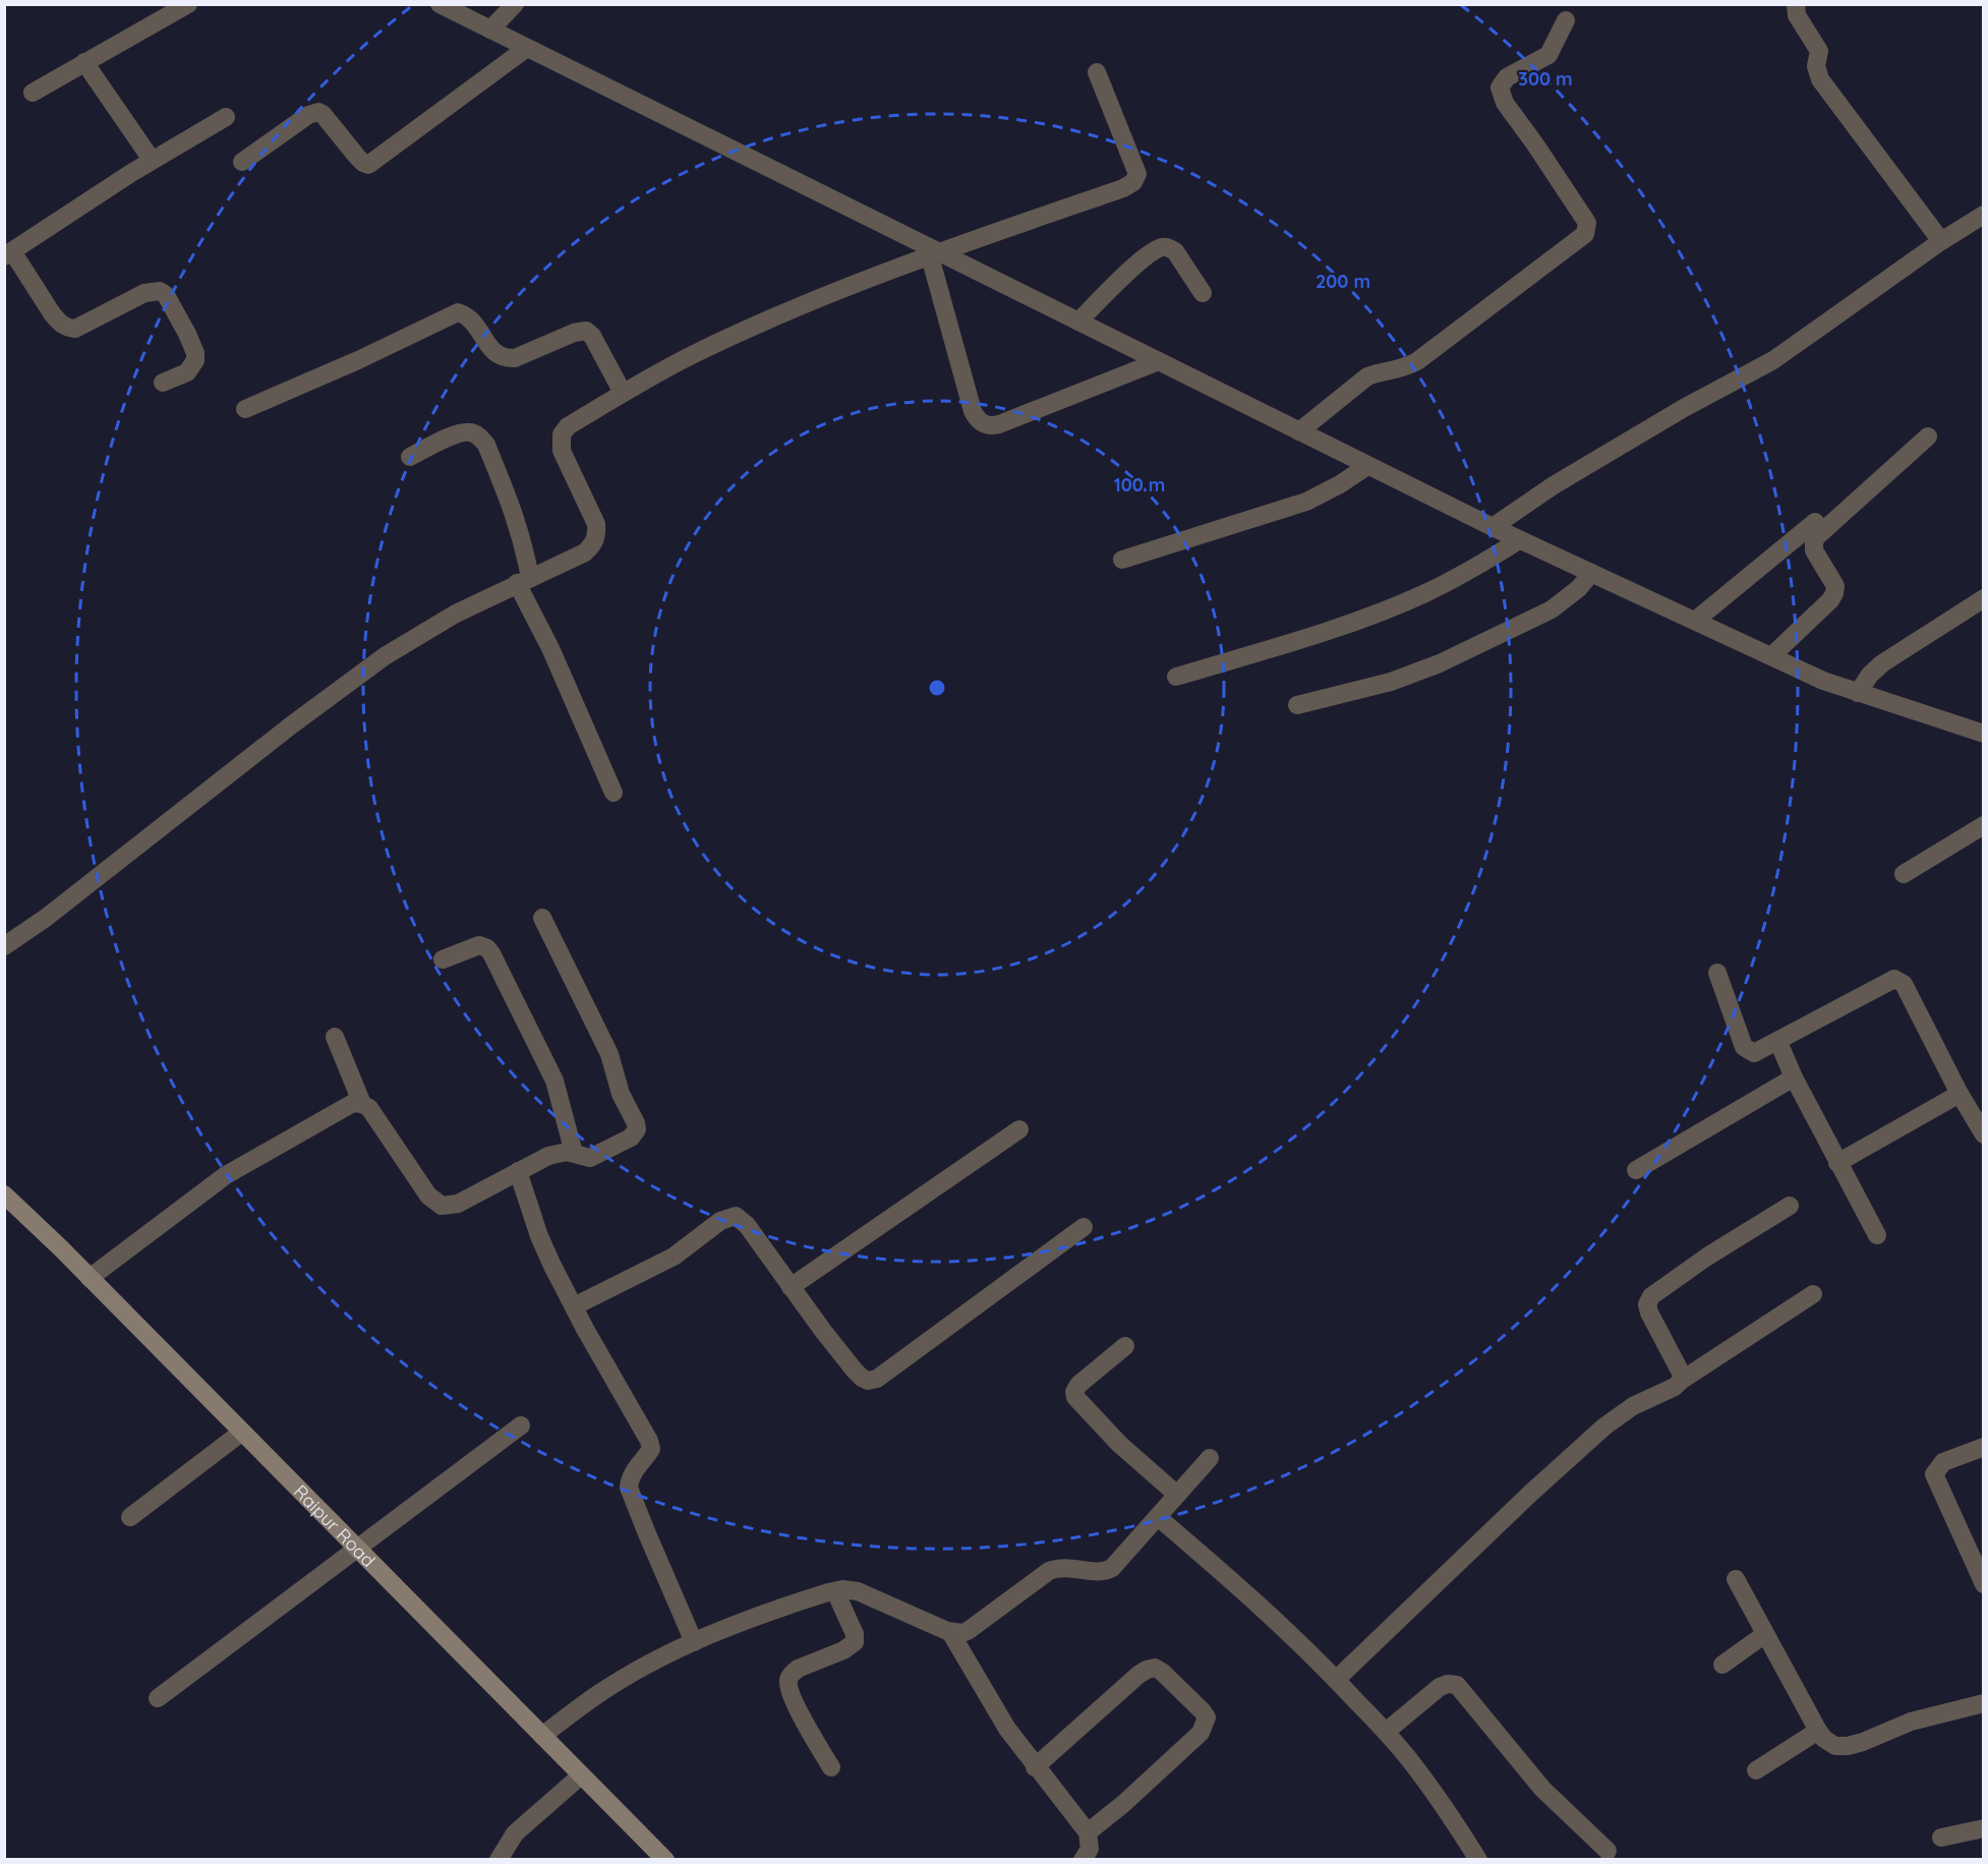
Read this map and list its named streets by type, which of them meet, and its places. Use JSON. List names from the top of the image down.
{
  "streets": {
    "main road": ["Raipur Road"]
  },
  "rings": ["300 m", "200 m", "100 m"]
}
